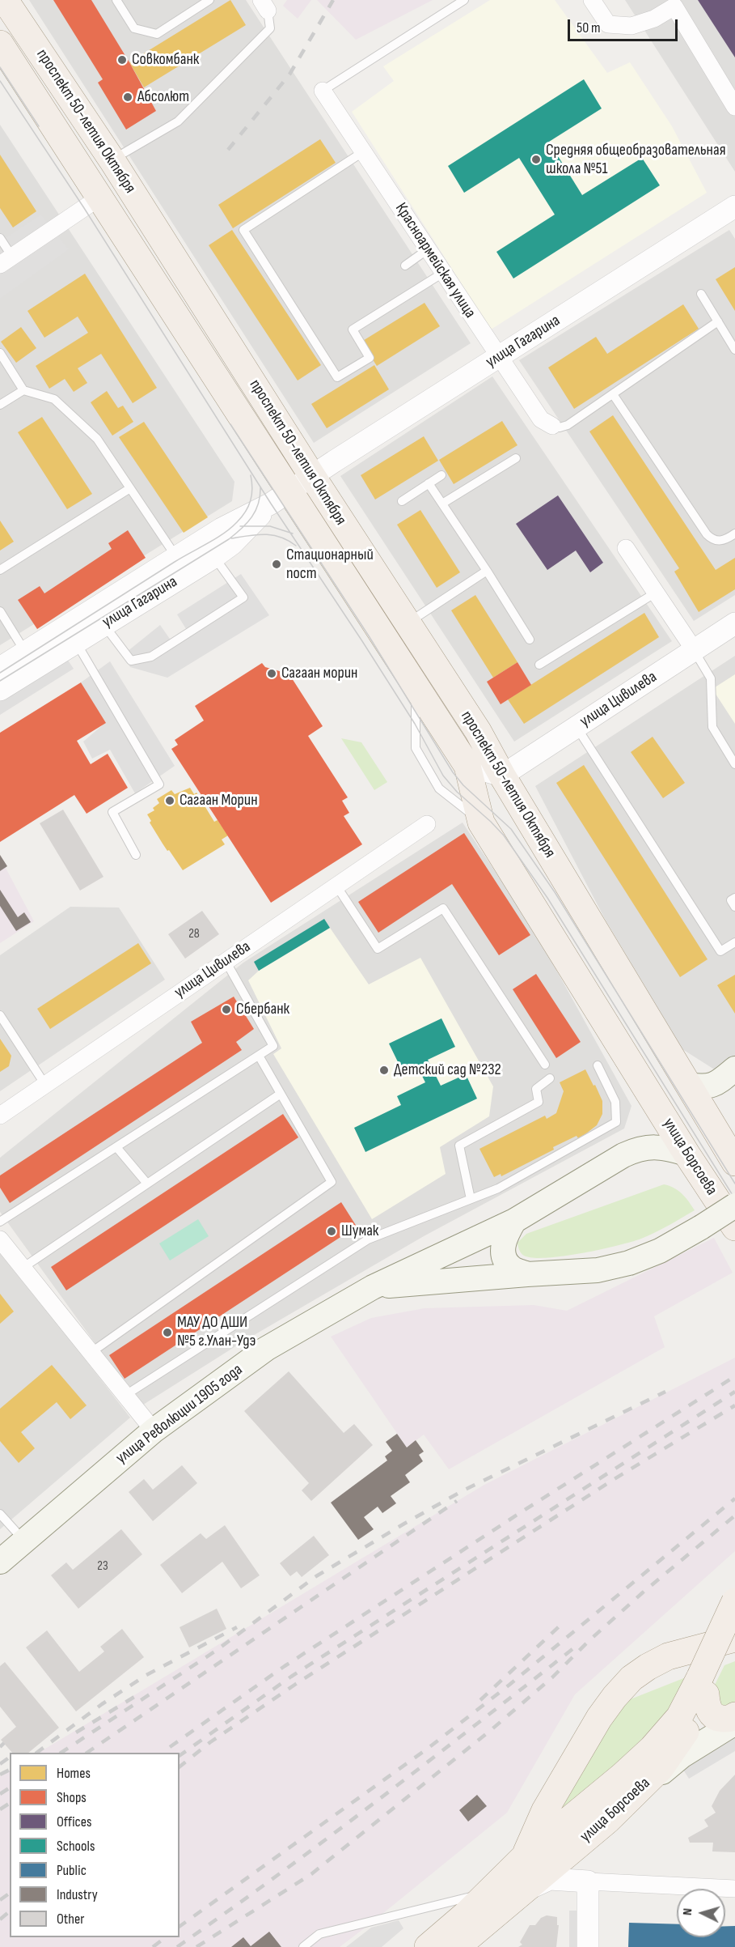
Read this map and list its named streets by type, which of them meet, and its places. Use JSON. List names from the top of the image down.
{
  "streets": {
    "main road": ["проспект 50-летия Октября", "улица Борсоева", "улица Революции 1905 года"],
    "street": ["Красноармейская улица", "улица Гагарина", "улица Цивилева"]
  },
  "crossings": [
    ["проспект 50-летия Октября", "улица Гагарина"],
    ["проспект 50-летия Октября", "улица Цивилева"],
    ["проспект 50-летия Октября", "улица Борсоева"],
    ["Красноармейская улица", "улица Гагарина"],
    ["улица Борсоева", "улица Революции 1905 года"]
  ],
  "places": [
    "Совкомбанк",
    "Абсолют",
    "Средняя общеобразовательная школа №51",
    "Стационарный пост",
    "Сагаан морин",
    "Сагаан Морин",
    "Сбербанк",
    "Детский сад №232",
    "Шумак",
    "МАУ ДО ДШИ №5 г.Улан-Удэ"
  ],
  "house_numbers": ["28", "23"],
  "legend": [
    "Homes",
    "Shops",
    "Offices",
    "Schools",
    "Public",
    "Industry",
    "Other"
  ],
  "scale_bar": "50 m",
  "north": "left"
}
